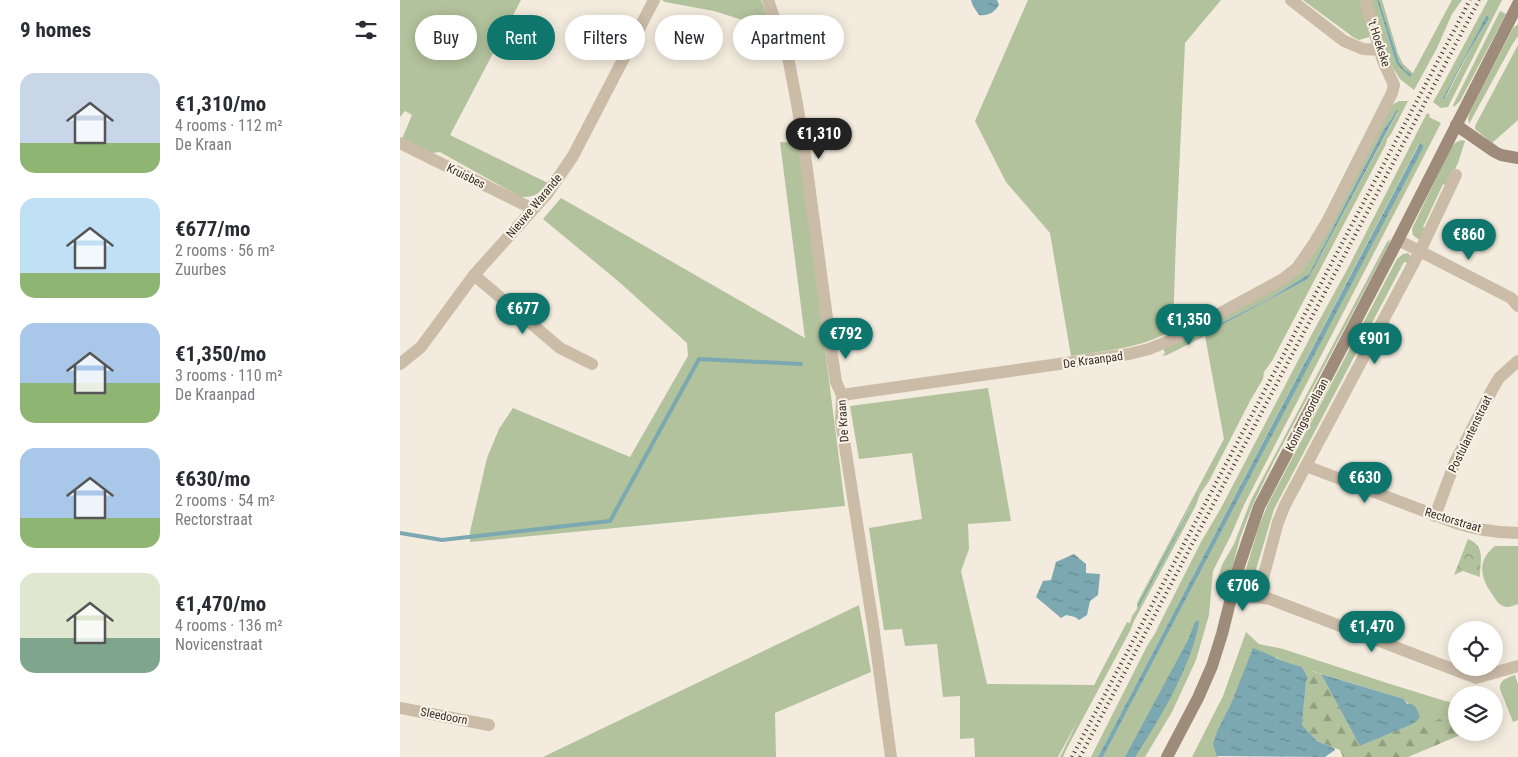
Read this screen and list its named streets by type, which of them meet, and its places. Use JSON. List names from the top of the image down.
{
  "streets": {
    "street": [
      "'t Hoekske",
      "Kruisbes",
      "Nieuwe Warande",
      "De Kraanpad",
      "Koningsoordlaan",
      "De Kraan",
      "Postulantenstraat",
      "Rectorstraat",
      "Sleedoorn"
    ]
  },
  "crossings": [
    ["'t Hoekske", "De Kraanpad"],
    ["Kruisbes", "Nieuwe Warande"],
    ["De Kraanpad", "De Kraan"],
    ["Koningsoordlaan", "Rectorstraat"],
    ["Postulantenstraat", "Rectorstraat"]
  ],
  "page": {
    "heading": "9 homes",
    "chip": [
      "Buy",
      "Rent",
      "Filters",
      "New",
      "Apartment"
    ],
    "list": [
      {
        "name": "€1,310/mo",
        "note": "4 rooms · 112 m² · De Kraan"
      },
      {
        "name": "€677/mo",
        "note": "2 rooms · 56 m² · Zuurbes"
      },
      {
        "name": "€1,350/mo",
        "note": "3 rooms · 110 m² · De Kraanpad"
      },
      {
        "name": "€630/mo",
        "note": "2 rooms · 54 m² · Rectorstraat"
      },
      {
        "name": "€1,470/mo",
        "note": "4 rooms · 136 m² · Novicenstraat"
      }
    ],
    "price": [
      "€1,310",
      "€860",
      "€677",
      "€1,350",
      "€792",
      "€901",
      "€630",
      "€706",
      "€1,470"
    ]
  }
}
